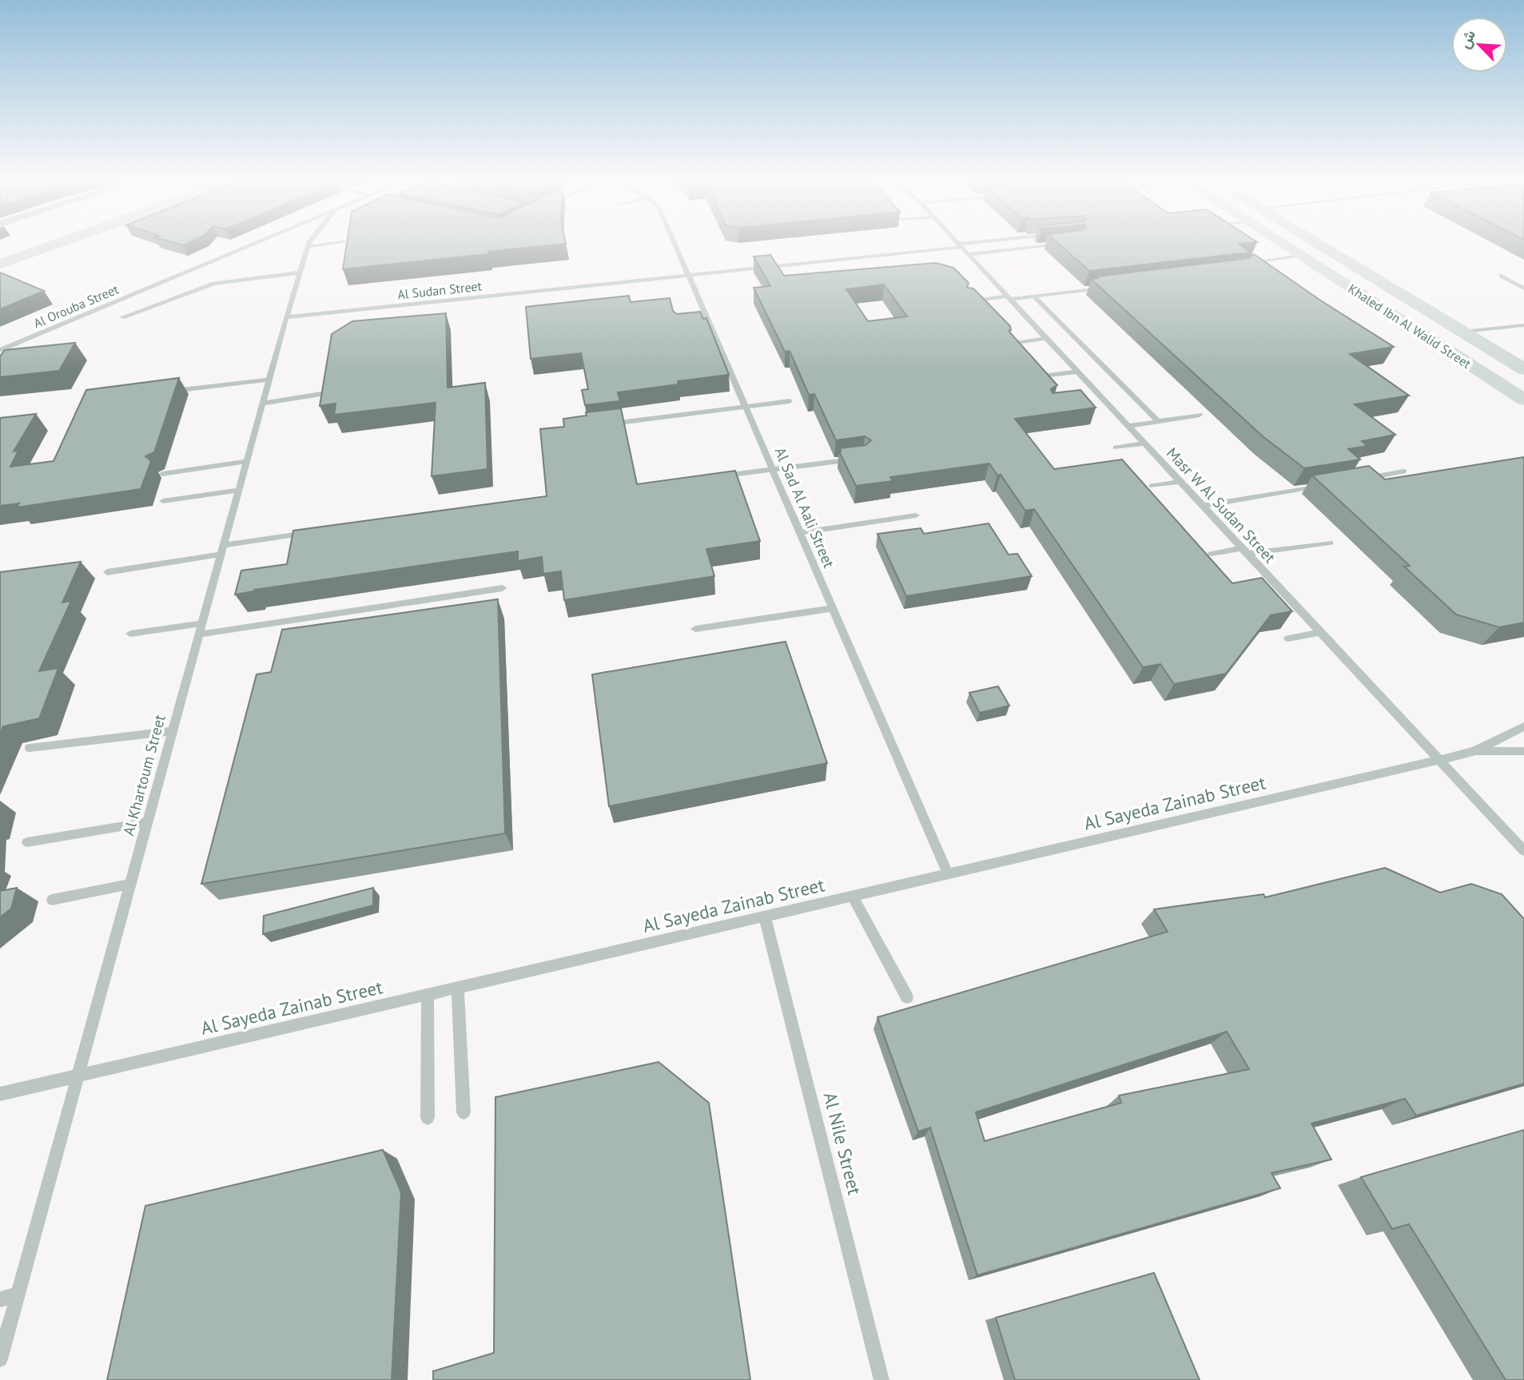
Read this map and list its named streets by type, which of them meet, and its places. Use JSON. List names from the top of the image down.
{
  "streets": {
    "main road": ["Khaled Ibn Al Walid Street"],
    "lane": [
      "Al Sudan Street",
      "Al Orouba Street",
      "Masr W Al Sudan Street",
      "Al Sad Al Aali Street",
      "Al Khartoum Street",
      "Al Sayeda Zainab Street",
      "Al Nile Street"
    ]
  },
  "crossings": [
    ["Al Sudan Street", "Masr W Al Sudan Street"],
    ["Al Sudan Street", "Al Sad Al Aali Street"],
    ["Al Sudan Street", "Al Khartoum Street"],
    ["Masr W Al Sudan Street", "Al Sayeda Zainab Street"],
    ["Al Sad Al Aali Street", "Al Sayeda Zainab Street"],
    ["Al Khartoum Street", "Al Sayeda Zainab Street"],
    ["Al Sayeda Zainab Street", "Al Nile Street"]
  ],
  "north": "top left"
}
